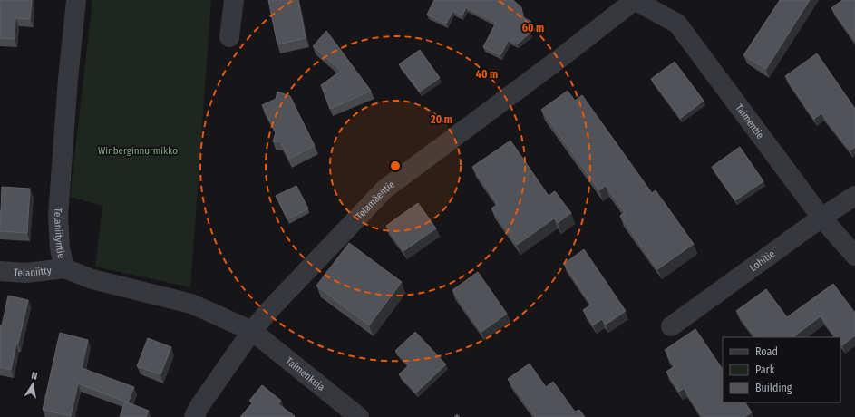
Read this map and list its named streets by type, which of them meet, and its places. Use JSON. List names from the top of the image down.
{
  "streets": {
    "street": [
      "Taimentie",
      "Telamäentie",
      "Telaniityntie",
      "Lohitie",
      "Telaniitty",
      "Taimenkuja"
    ]
  },
  "crossings": [
    ["Taimentie", "Telamäentie"],
    ["Taimentie", "Lohitie"],
    ["Telamäentie", "Telaniityntie"],
    ["Telamäentie", "Taimenkuja"],
    ["Telaniityntie", "Telaniitty"],
    ["Telaniityntie", "Taimenkuja"]
  ],
  "parks": ["Winberginnurmikko"],
  "legend": ["Road", "Park", "Building"],
  "north": "top",
  "rings": ["60 m", "40 m", "20 m"]
}
